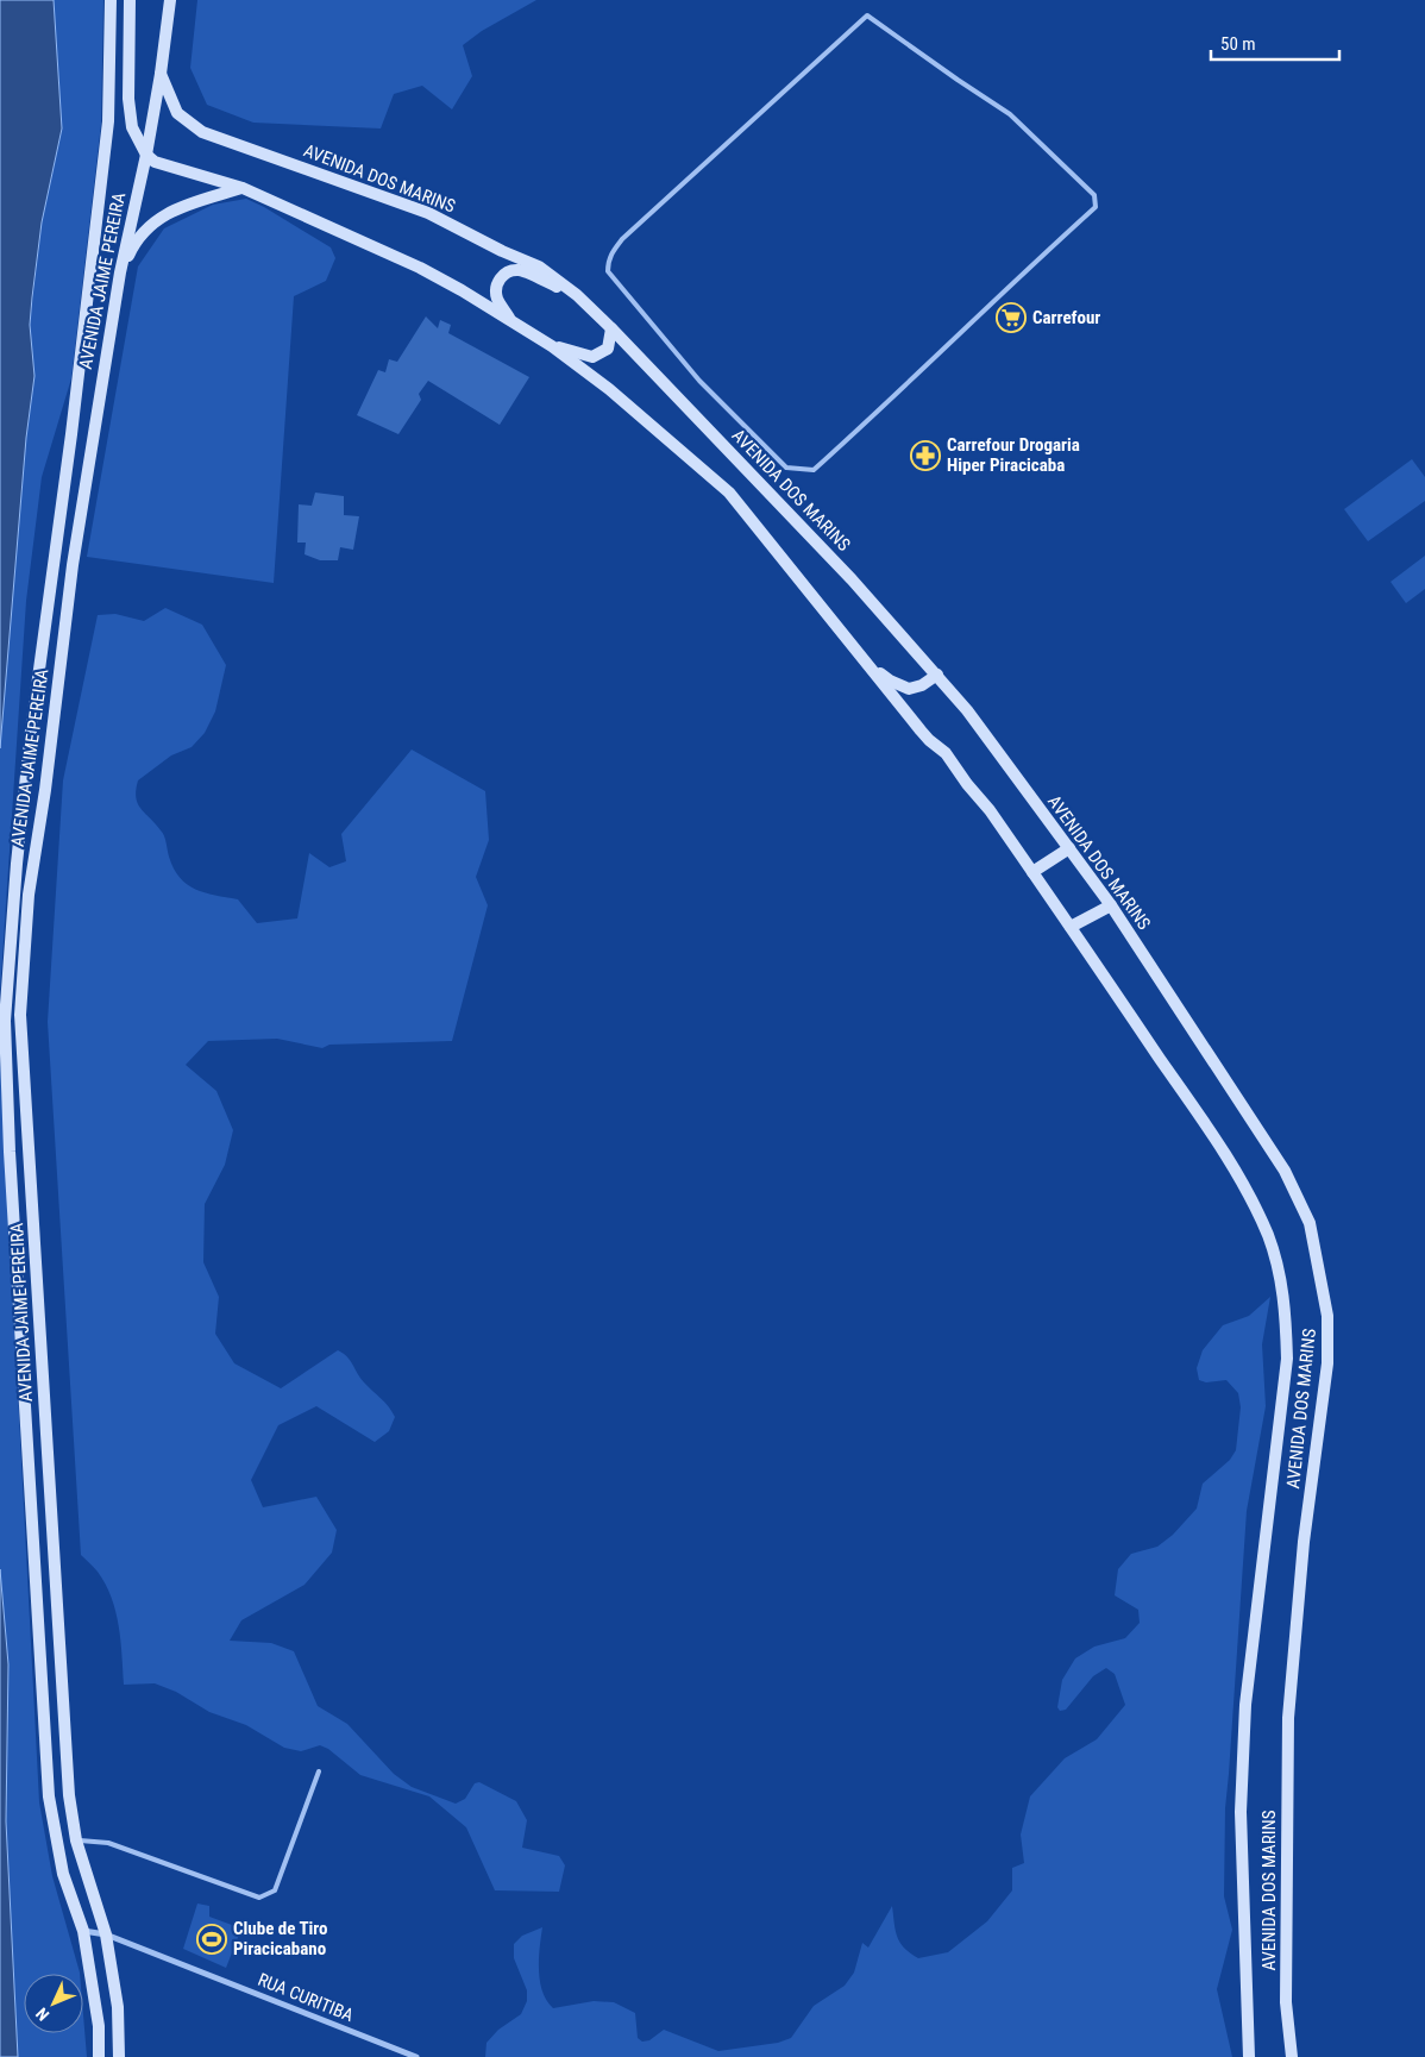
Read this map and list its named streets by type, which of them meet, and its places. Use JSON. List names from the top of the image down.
{
  "streets": {
    "street": ["AVENIDA DOS MARINS", "AVENIDA JAIME PEREIRA", "RUA CURITIBA"]
  },
  "crossings": [
    ["AVENIDA DOS MARINS", "AVENIDA JAIME PEREIRA"],
    ["AVENIDA JAIME PEREIRA", "RUA CURITIBA"]
  ],
  "places": {
    "supermarket": ["Carrefour"],
    "pharmacy": ["Carrefour Drogaria Hiper Piracicaba"],
    "sports": ["Clube de Tiro Piracicabano"]
  },
  "scale_bar": "50 m",
  "north": "bottom left"
}
